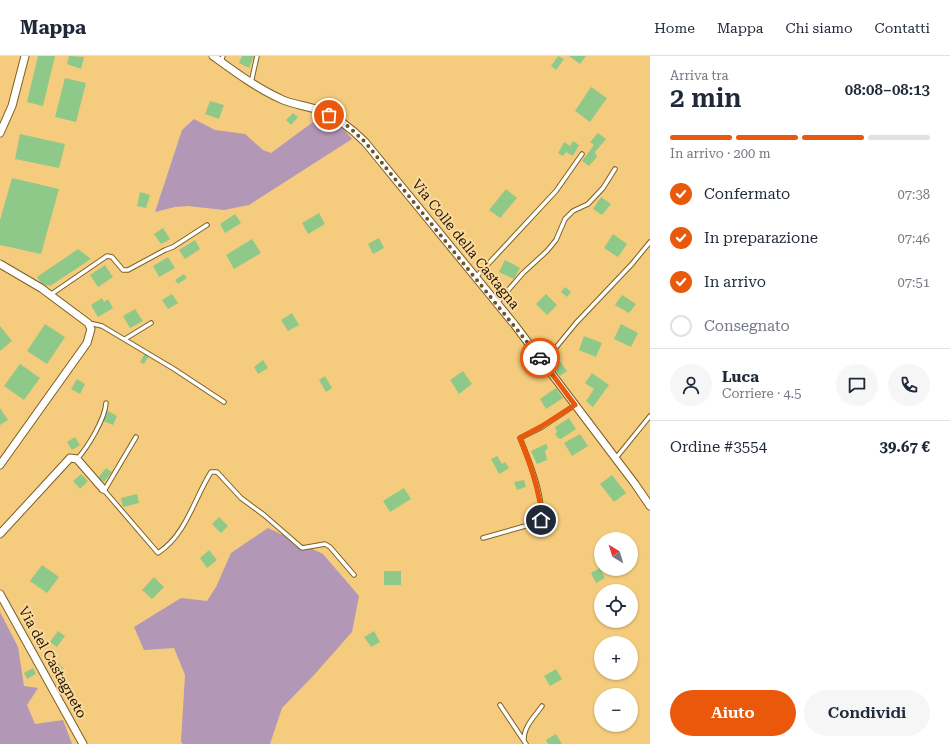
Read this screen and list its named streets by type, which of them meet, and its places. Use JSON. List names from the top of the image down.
{
  "streets": {
    "street": ["Via Colle della Castagna", "Via del Castagneto"]
  },
  "north": "top left",
  "page": {
    "header": "Mappa",
    "nav": [
      "Home",
      "Mappa",
      "Chi siamo",
      "Contatti"
    ],
    "heading": ["2 min", "Arriva tra", "08:08–08:13"],
    "panel": [
      "Luca",
      "Corriere · 4.5",
      "Ordine #3554",
      "39.67 €"
    ],
    "bar": "In arrivo · 200 m",
    "list": [
      ["Confermato", "07:38"],
      ["In preparazione", "07:46"],
      ["In arrivo", "07:51"],
      "Consegnato"
    ],
    "map_buttons": ["+", "−"],
    "buttons": ["Aiuto", "Condividi"]
  }
}
